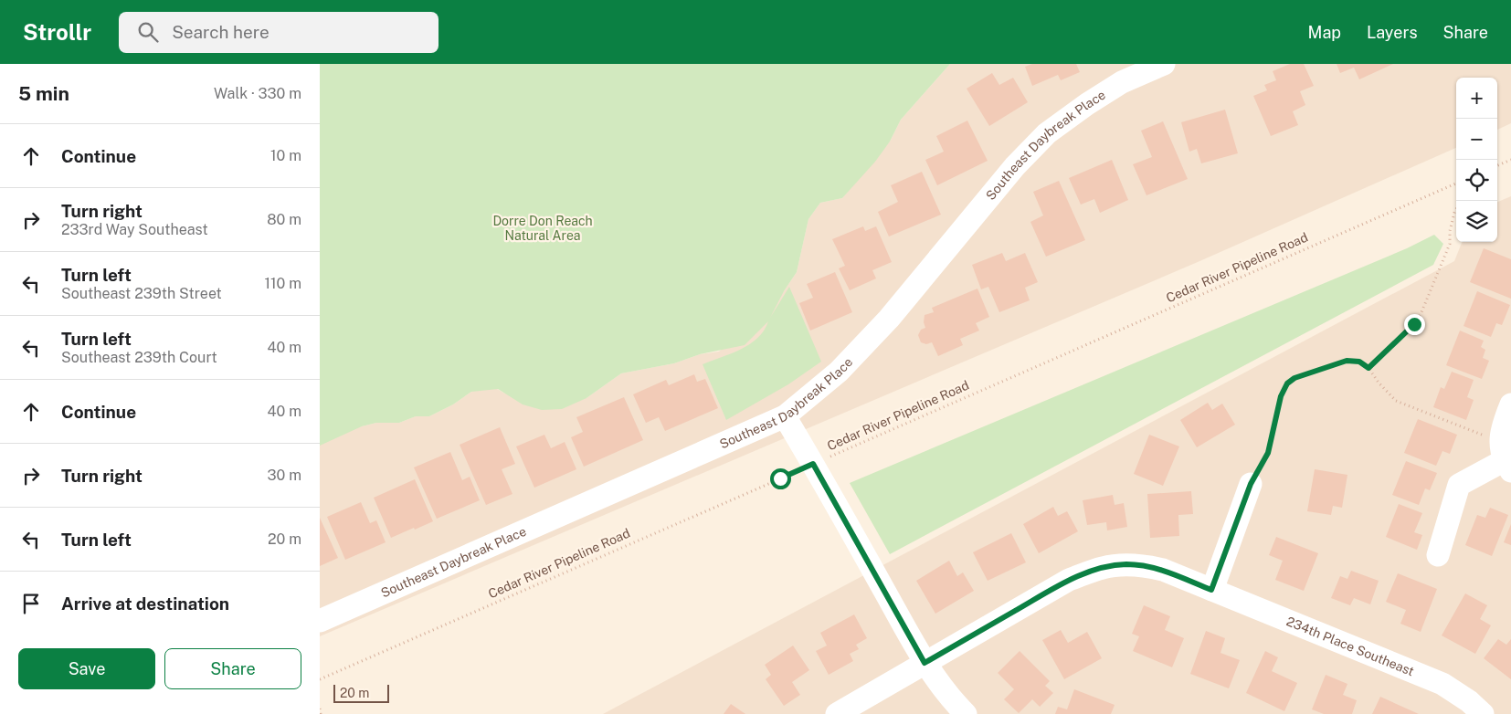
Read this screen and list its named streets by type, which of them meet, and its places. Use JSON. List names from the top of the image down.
{
  "streets": {
    "street": ["Southeast Daybreak Place", "234th Place Southeast"],
    "path": ["Cedar River Pipeline Road"]
  },
  "parks": ["Dorre Don Reach Natural Area"],
  "scale_bar": "20 m",
  "page": {
    "header": "Strollr",
    "search": "Search here",
    "nav": ["Map", "Layers", "Share"],
    "heading": ["5 min", "Walk · 330 m"],
    "map_buttons": ["+", "−"],
    "list": [
      ["Continue", "10 m"],
      ["Turn right", "233rd Way Southeast", "80 m"],
      ["Turn left", "Southeast 239th Street", "110 m"],
      ["Turn left", "Southeast 239th Court", "40 m"],
      ["Continue", "40 m"],
      ["Turn right", "30 m"],
      ["Turn left", "20 m"],
      "Arrive at destination"
    ],
    "buttons": ["Save", "Share"],
    "scale": "20 m"
  }
}
